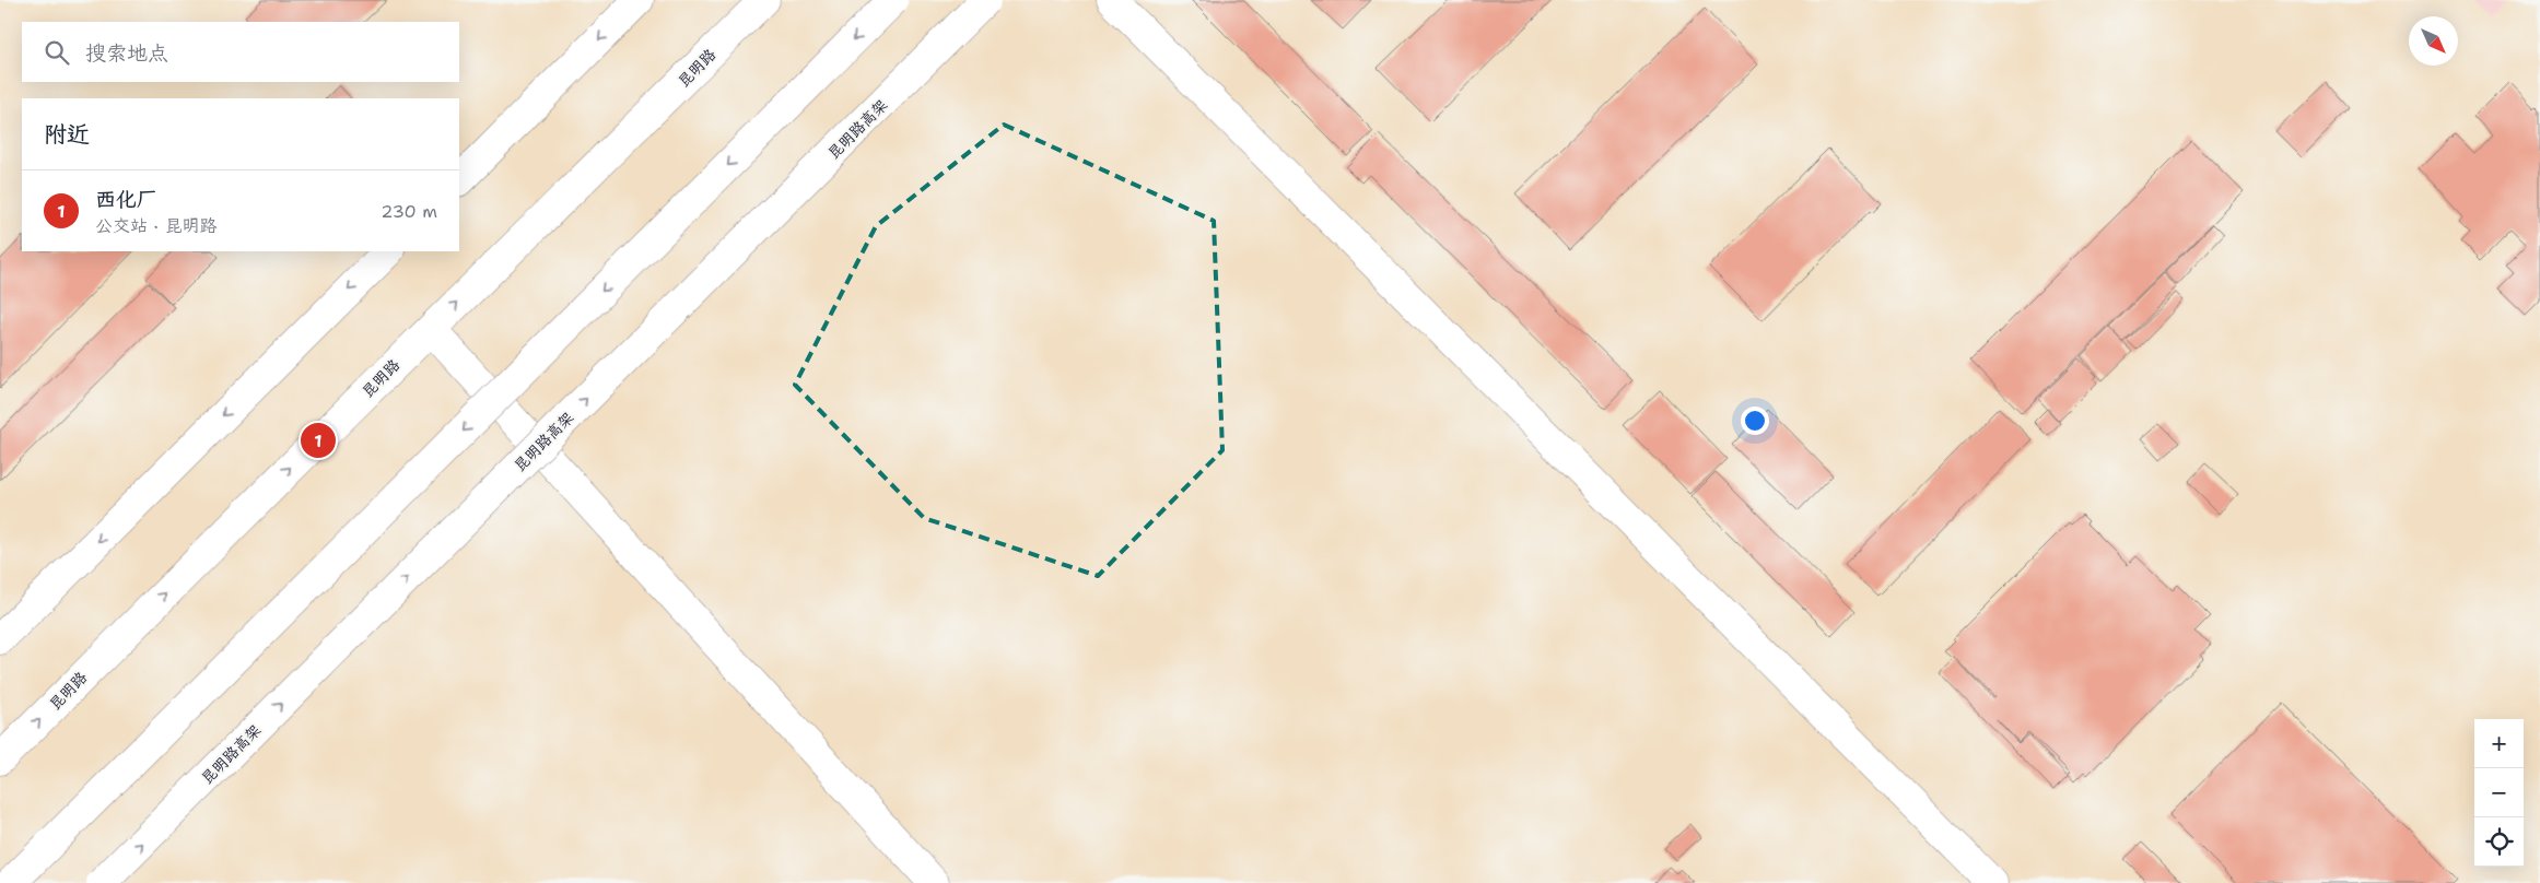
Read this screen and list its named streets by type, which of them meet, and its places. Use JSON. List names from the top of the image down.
{
  "streets": {
    "main road": ["昆明路", "昆明路高架"]
  },
  "north": "bottom right",
  "page": {
    "search": "搜索地点",
    "heading": "附近",
    "list": [
      {
        "mark": "1",
        "name": "西化厂",
        "note": "公交站 · 昆明路",
        "value": "230 m"
      }
    ],
    "pins": "1",
    "map_buttons": ["+", "−"]
  }
}
